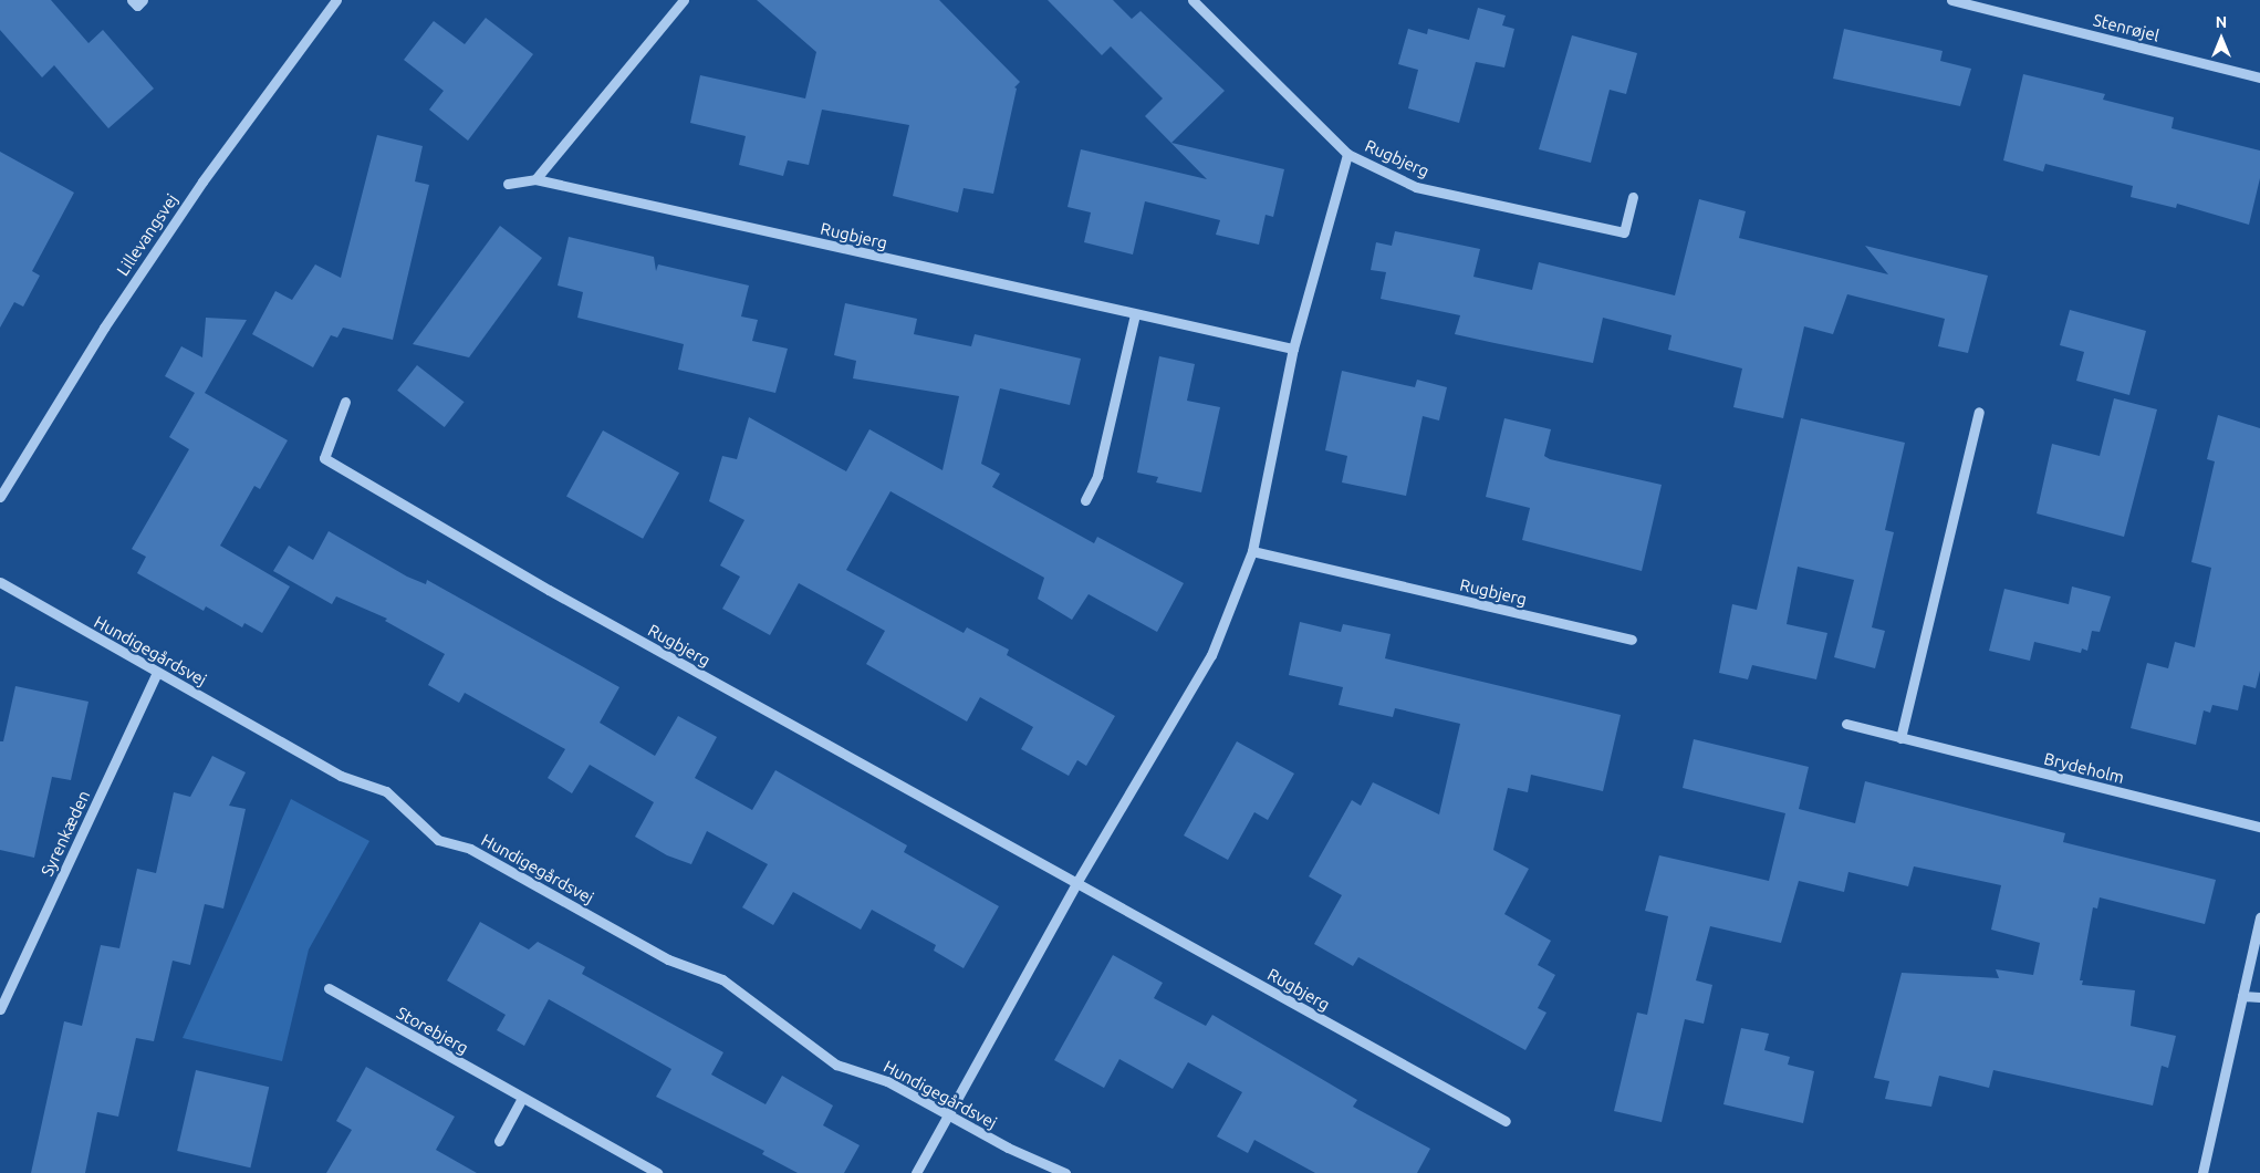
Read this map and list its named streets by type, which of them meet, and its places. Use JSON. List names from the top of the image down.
{
  "streets": {
    "street": [
      "Stenrøjel",
      "Rugbjerg",
      "Lillevangsvej",
      "Hundigegårdsvej",
      "Brydeholm",
      "Syrenkæden",
      "Storebjerg"
    ]
  },
  "crossings": [
    ["Rugbjerg", "Hundigegårdsvej"],
    ["Hundigegårdsvej", "Syrenkæden"]
  ],
  "north": "top"
}
